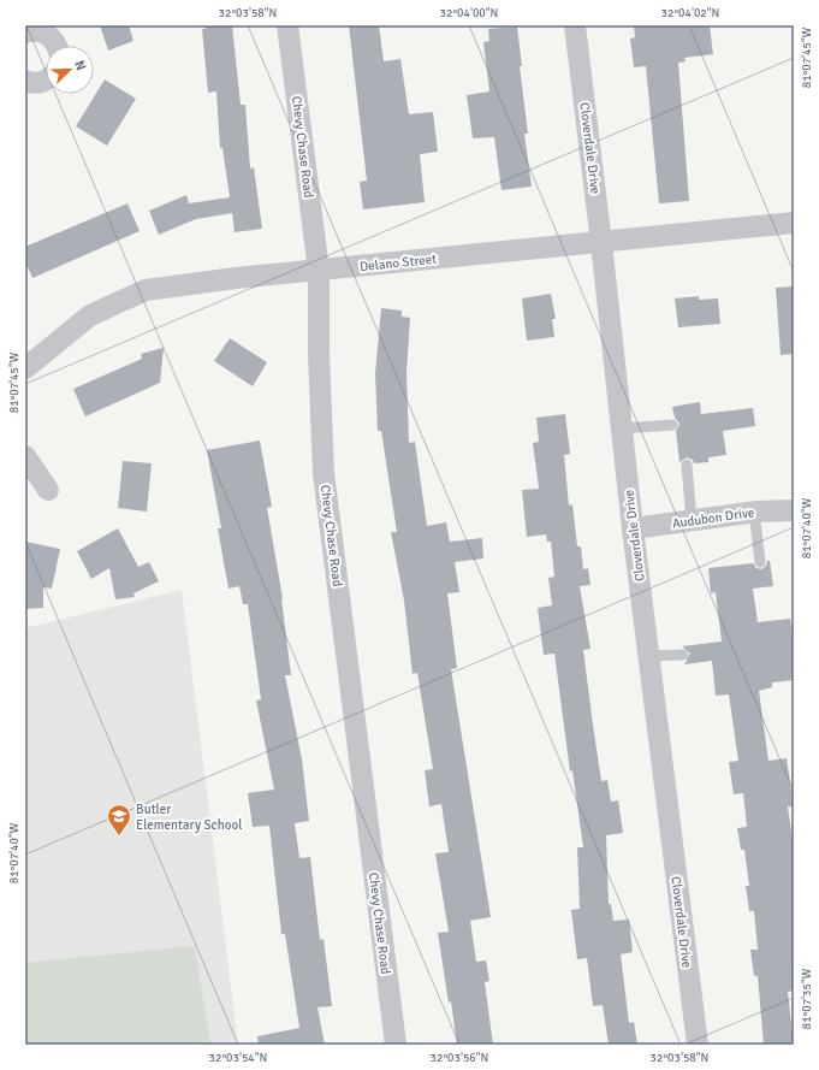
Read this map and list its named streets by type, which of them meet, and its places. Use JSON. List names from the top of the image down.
{
  "streets": {
    "street": [
      "Chevy Chase Road",
      "Cloverdale Drive",
      "Delano Street",
      "Audubon Drive"
    ]
  },
  "crossings": [
    ["Chevy Chase Road", "Delano Street"],
    ["Cloverdale Drive", "Delano Street"],
    ["Cloverdale Drive", "Audubon Drive"]
  ],
  "places": {
    "school or university": ["Butler Elementary School"]
  },
  "north": "top right",
  "coordinates": [
    "32°03'58\"N",
    "32°04'00\"N",
    "32°04'02\"N",
    "81°07'45\"W",
    "81°07'40\"W",
    "81°07'35\"W",
    "32°03'54\"N",
    "32°03'56\"N"
  ]
}
